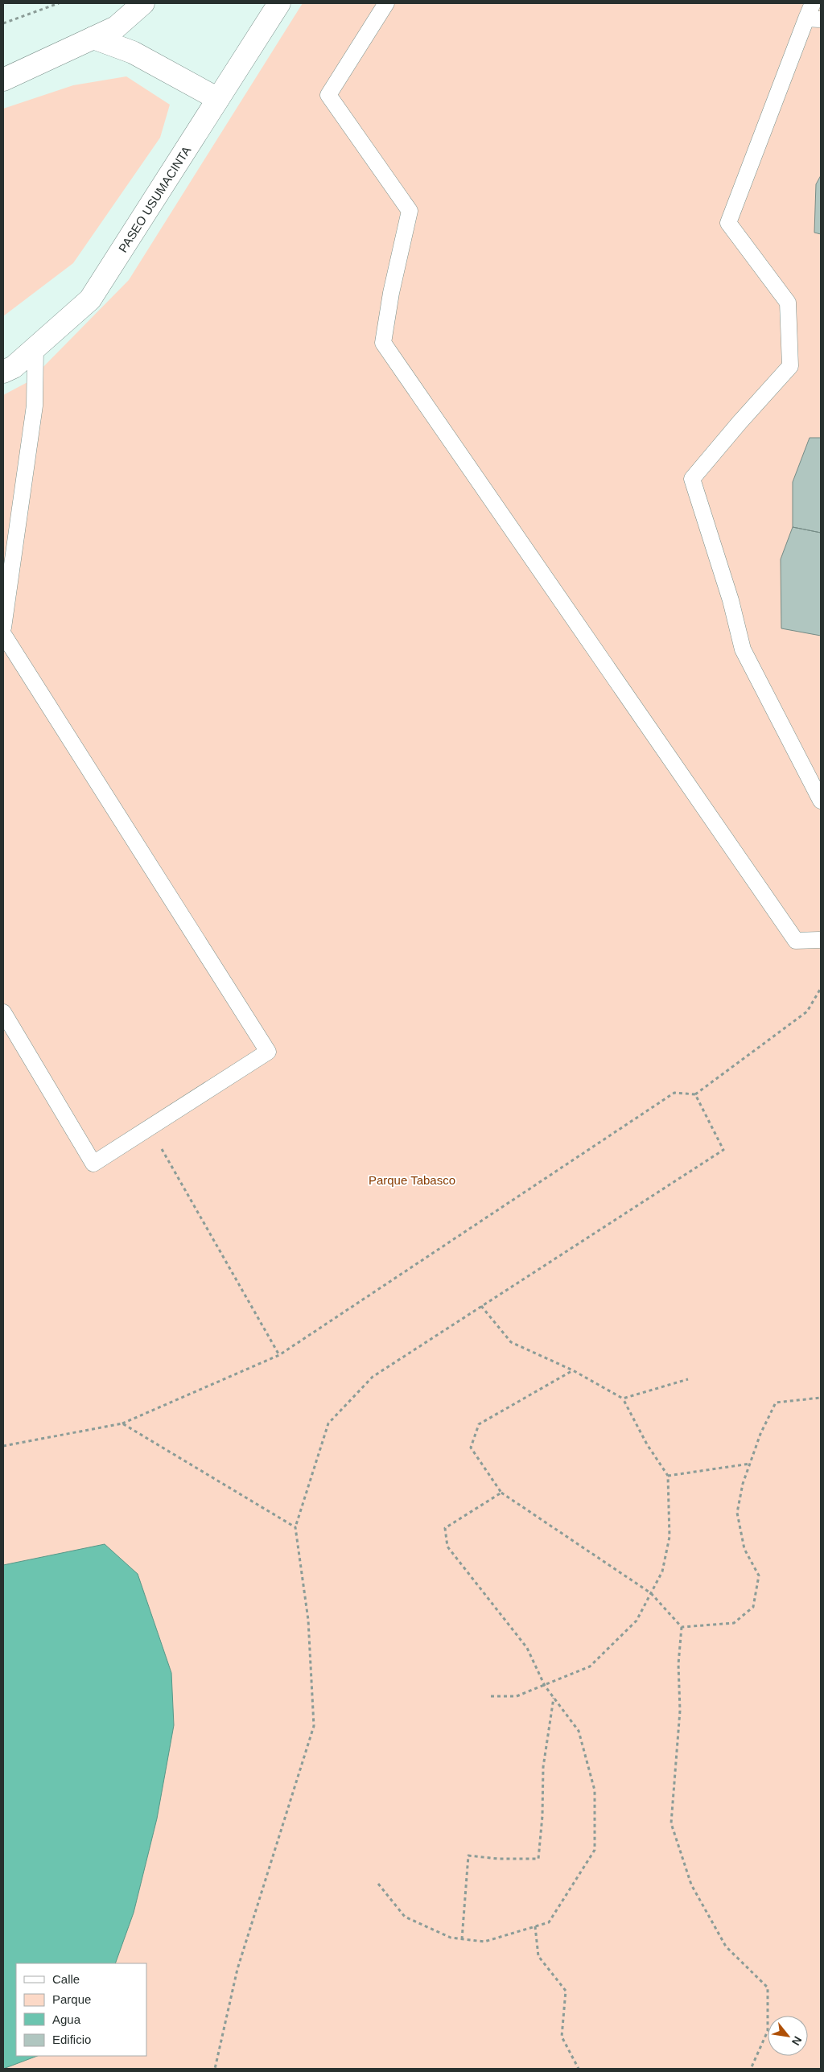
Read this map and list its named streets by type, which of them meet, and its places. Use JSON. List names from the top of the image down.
{
  "streets": {
    "main road": ["PASEO USUMACINTA"]
  },
  "parks": ["Parque Tabasco"],
  "legend": [
    "Calle",
    "Parque",
    "Agua",
    "Edificio"
  ],
  "north": "bottom right"
}
